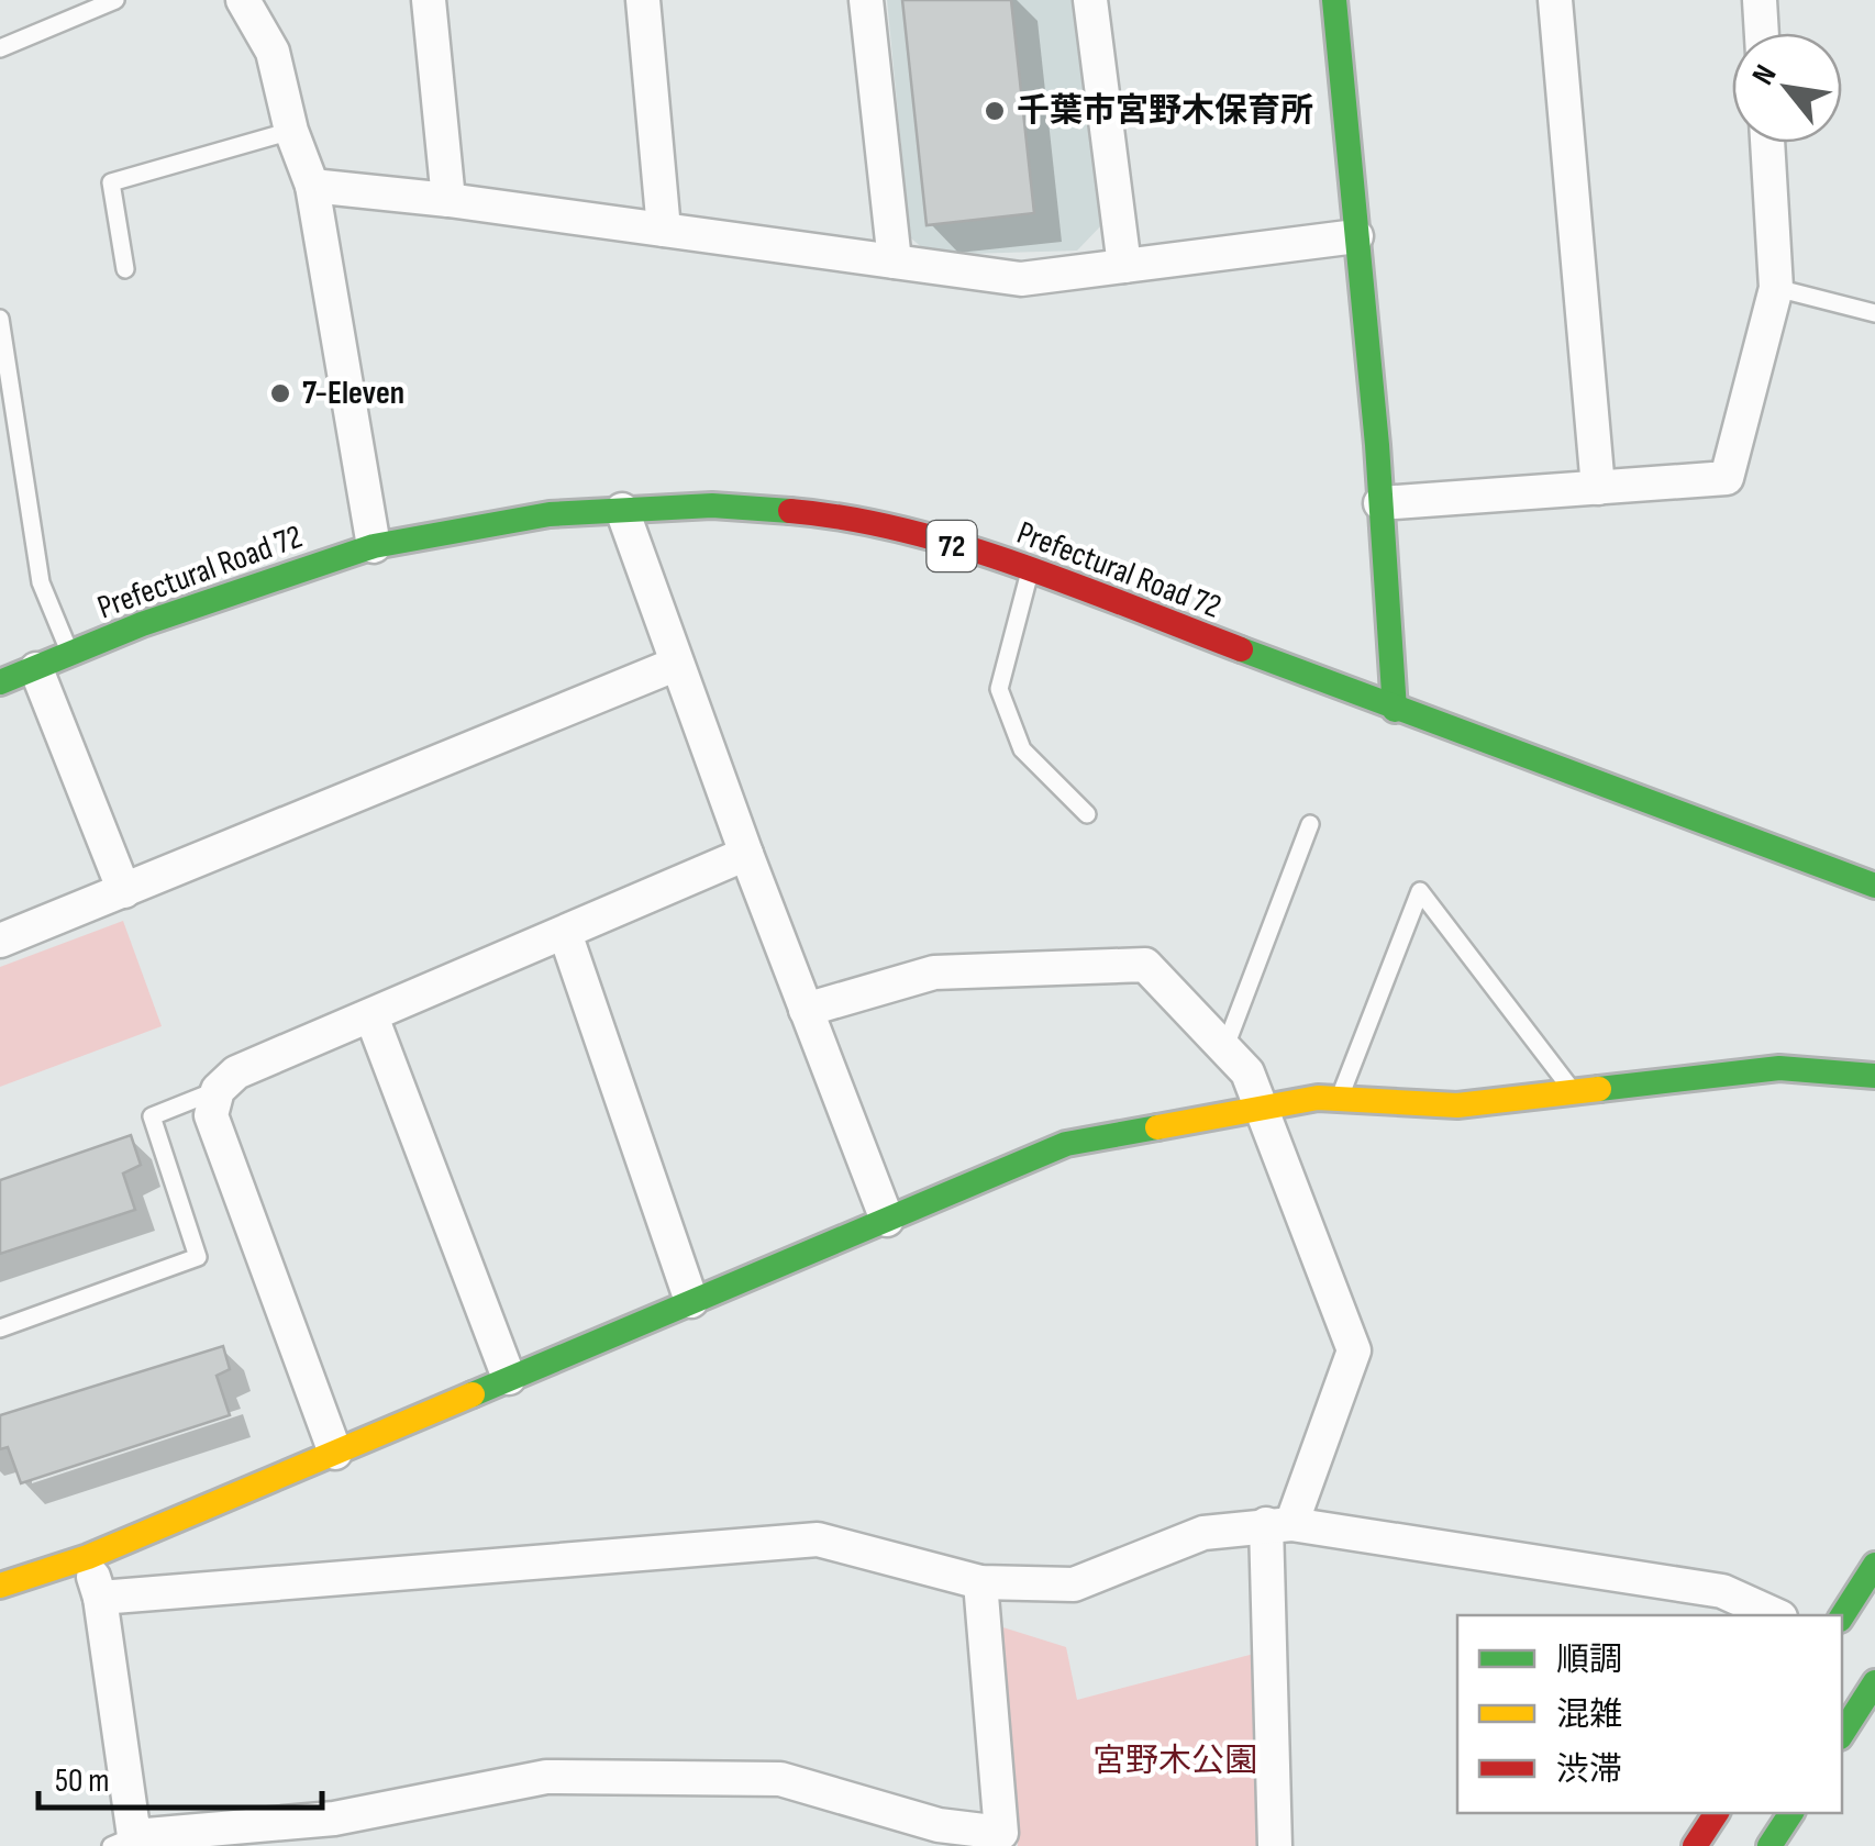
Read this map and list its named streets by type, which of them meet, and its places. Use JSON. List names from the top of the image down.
{
  "streets": {
    "street": ["72", "Prefectural Road 72"]
  },
  "parks": ["宮野木公園"],
  "places": ["千葉市宮野木保育所", "7-Eleven"],
  "legend": ["順調", "混雑", "渋滞"],
  "scale_bar": "50 m",
  "north": "top left"
}
